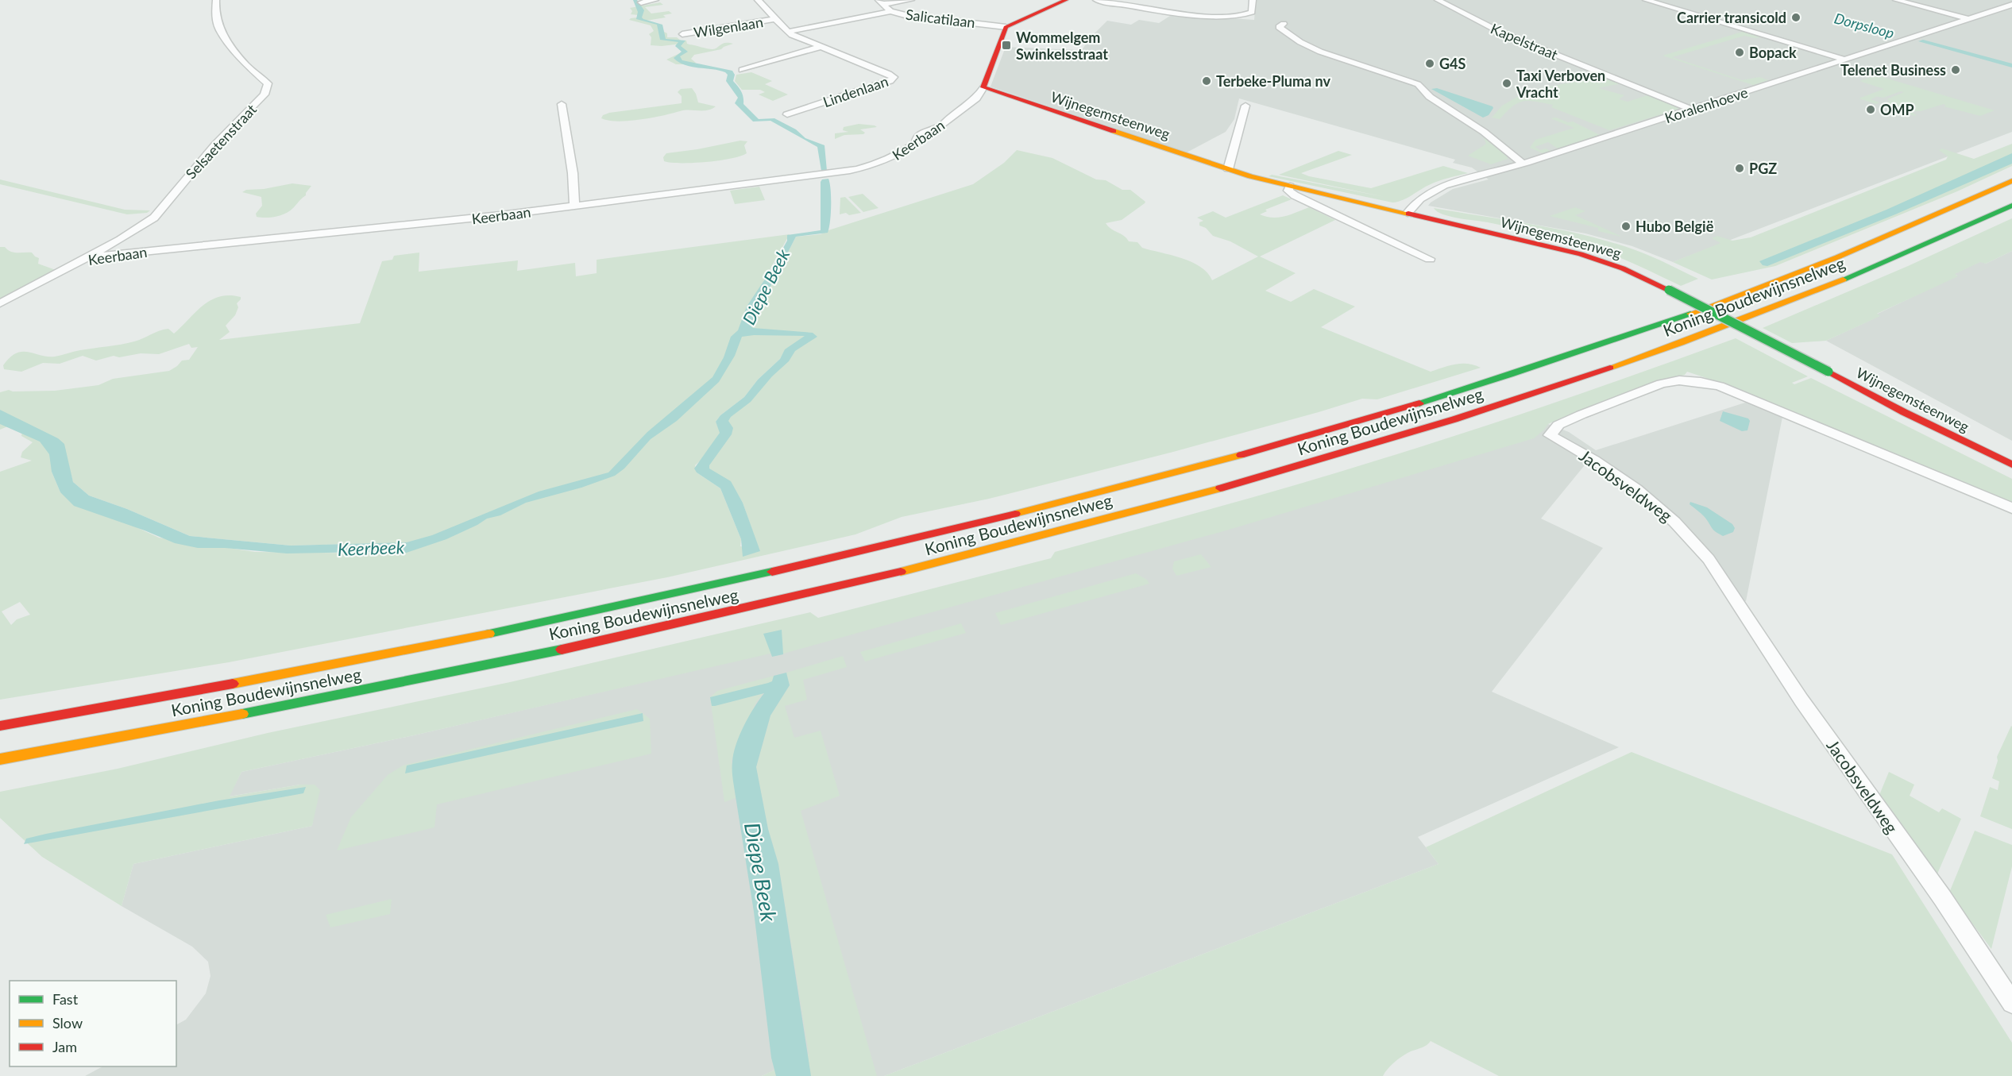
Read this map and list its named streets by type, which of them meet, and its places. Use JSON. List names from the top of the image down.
{
  "streets": {
    "main road": ["Wijnegemsteenweg", "Koning Boudewijnsnelweg"],
    "street": [
      "Salicatilaan",
      "Wilgenlaan",
      "Kapelstraat",
      "Lindenlaan",
      "Koralenhoeve",
      "Keerbaan",
      "Selsaetenstraat",
      "Jacobsveldweg"
    ]
  },
  "crossings": [
    ["Wilgenlaan", "Lindenlaan"],
    ["Kapelstraat", "Koralenhoeve"],
    ["Koralenhoeve", "Wijnegemsteenweg"],
    ["Wijnegemsteenweg", "Keerbaan"],
    ["Keerbaan", "Selsaetenstraat"]
  ],
  "water": ["Dorpsloop", "Diepe Beek", "Keerbeek"],
  "places": {
    "other": [
      "Carrier transicold",
      "Bopack",
      "G4S",
      "Telenet Business",
      "Terbeke-Pluma nv",
      "Taxi Verboven Vracht",
      "OMP",
      "PGZ",
      "Hubo België"
    ],
    "transit": ["Wommelgem Swinkelsstraat"]
  },
  "legend": ["Fast", "Slow", "Jam"]
}
